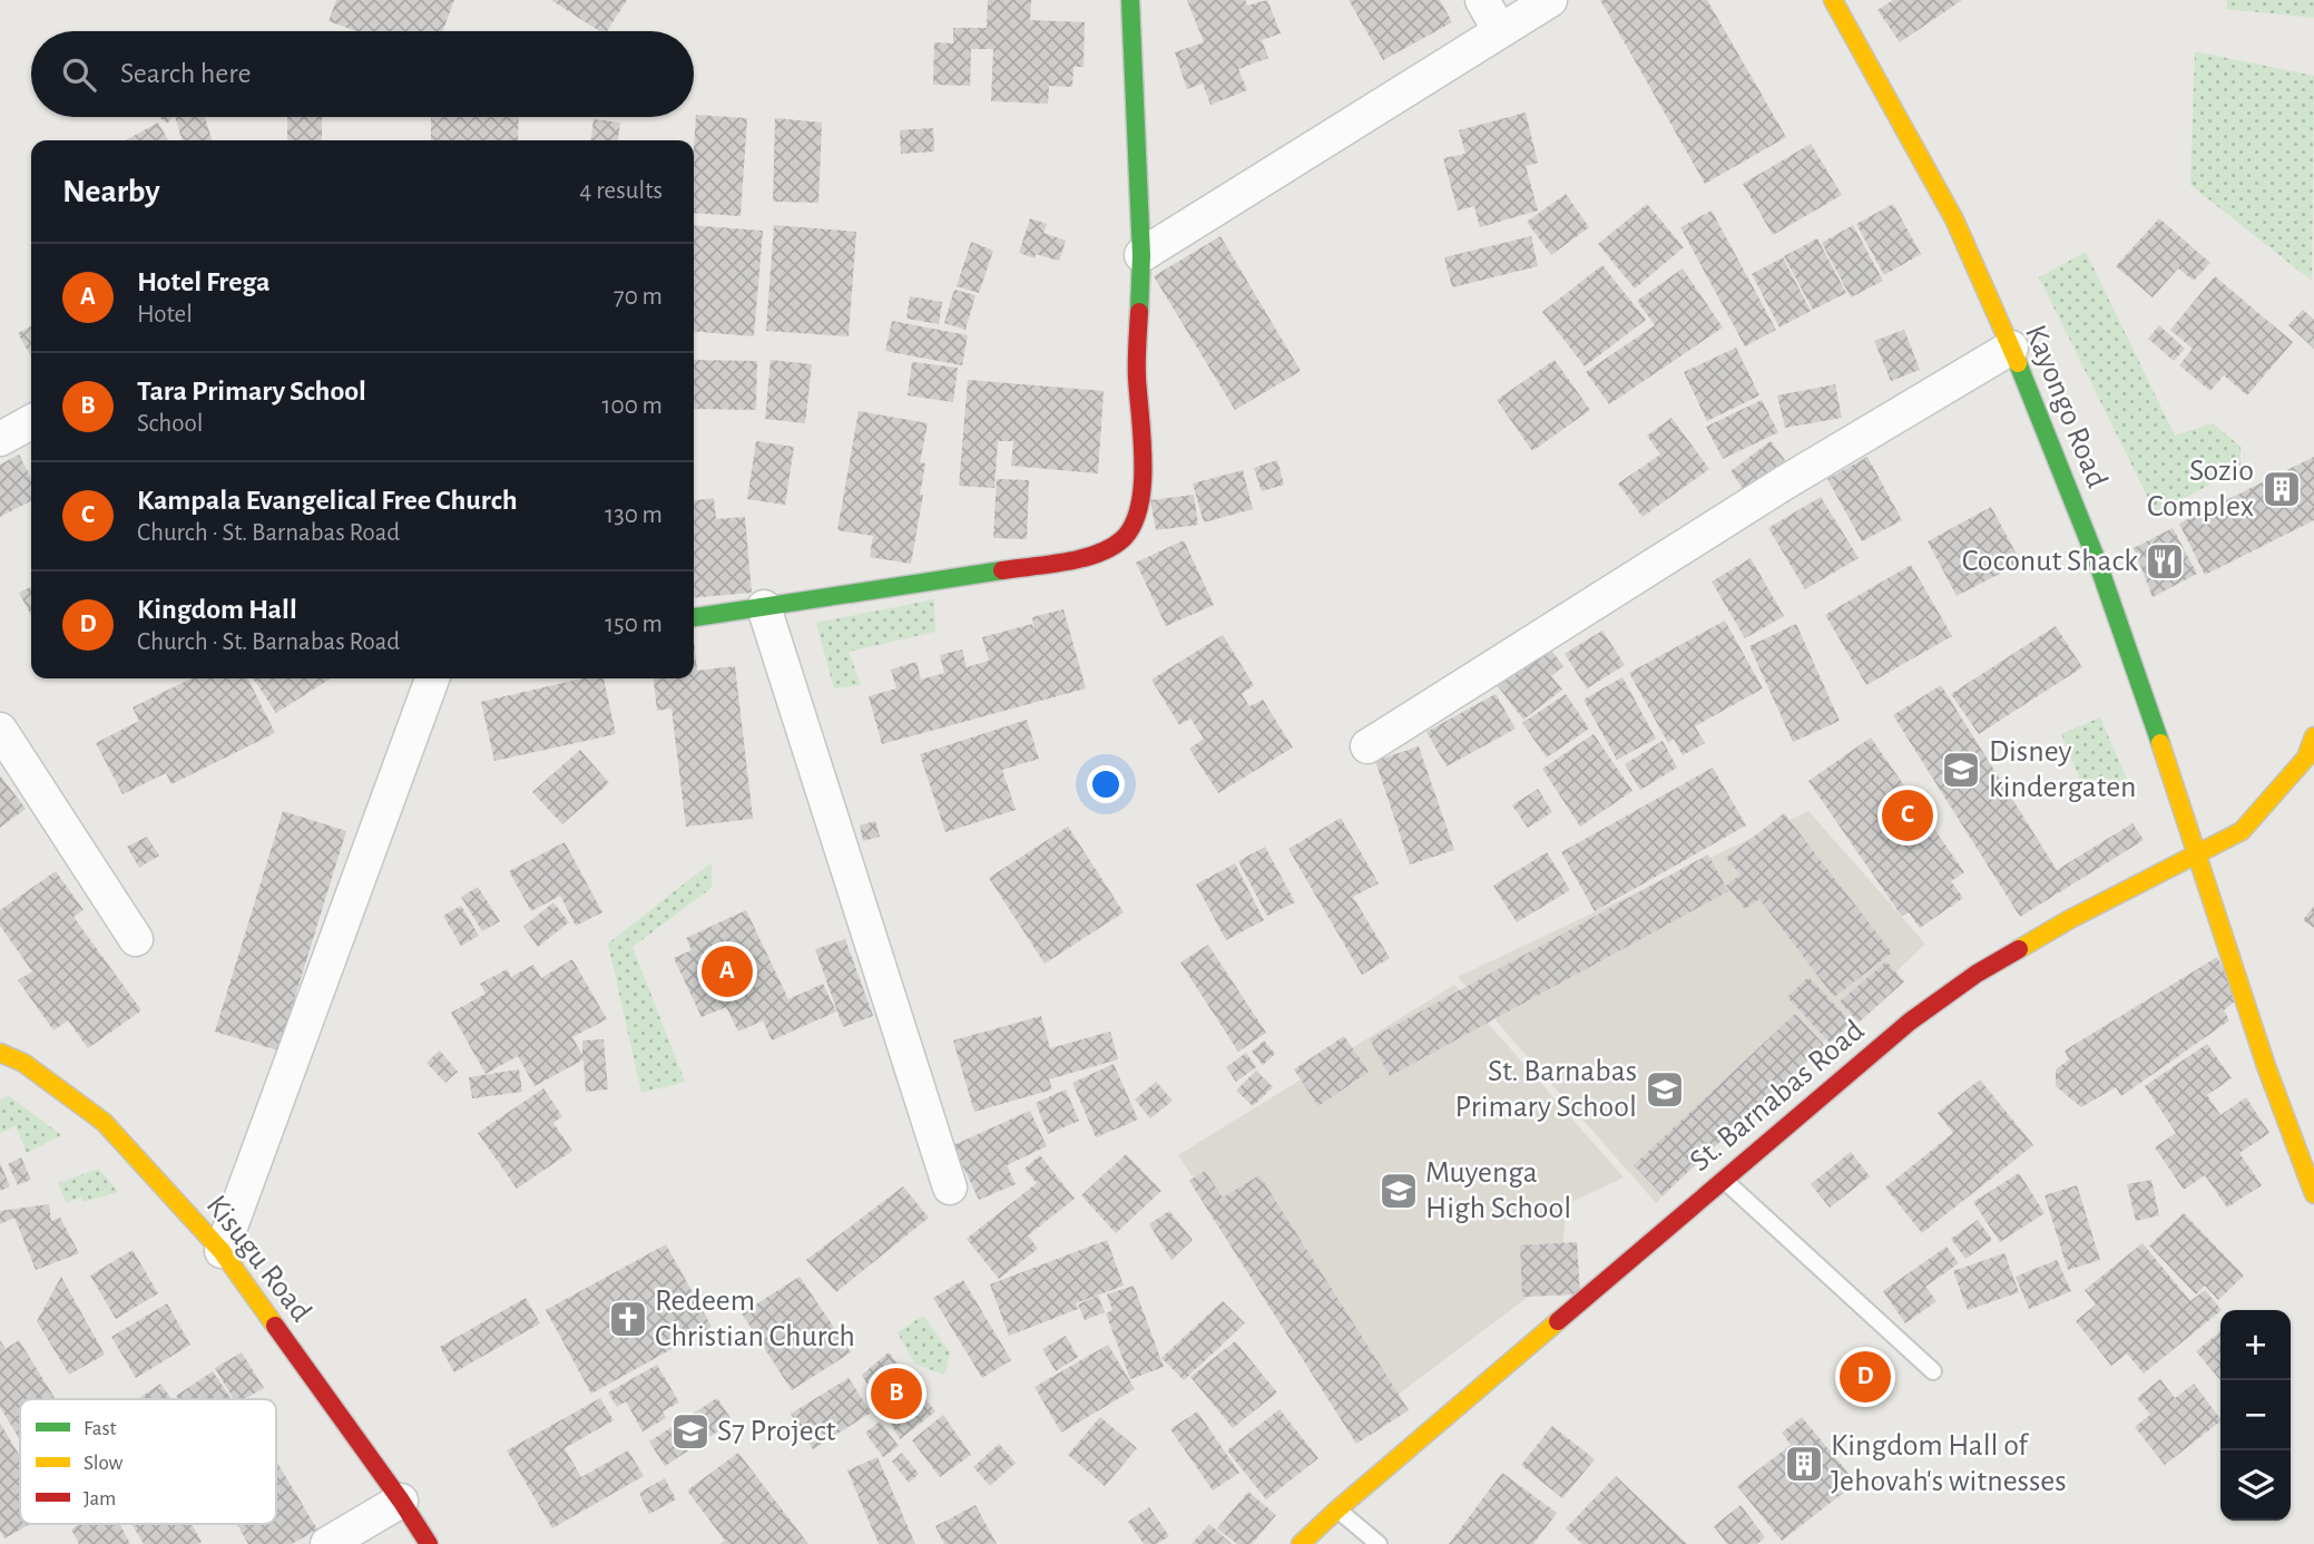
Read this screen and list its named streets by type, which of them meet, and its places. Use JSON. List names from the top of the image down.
{
  "streets": {
    "street": ["Kayongo Road", "St. Barnabas Road", "Kisugu Road"]
  },
  "crossings": [
    ["Kayongo Road", "St. Barnabas Road"]
  ],
  "places": {
    "building": ["Sozio Complex", "Kingdom Hall of Jehovah's witnesses"],
    "restaurant": ["Coconut Shack"],
    "school or university": [
      "Disney kindergaten",
      "St. Barnabas Primary School",
      "Muyenga High School",
      "S7 Project"
    ],
    "church": ["Redeem Christian Church"]
  },
  "legend": ["Fast", "Slow", "Jam"],
  "page": {
    "search": "Search here",
    "heading": ["Nearby", "4 results"],
    "list": [
      {
        "mark": "A",
        "name": "Hotel Frega",
        "note": "Hotel",
        "value": "70 m"
      },
      {
        "mark": "B",
        "name": "Tara Primary School",
        "note": "School",
        "value": "100 m"
      },
      {
        "mark": "C",
        "name": "Kampala Evangelical Free Church",
        "note": "Church · St. Barnabas Road",
        "value": "130 m"
      },
      {
        "mark": "D",
        "name": "Kingdom Hall",
        "note": "Church · St. Barnabas Road",
        "value": "150 m"
      }
    ],
    "pins": [
      "C",
      "A",
      "D",
      "B"
    ],
    "map_buttons": ["+", "−"]
  }
}
